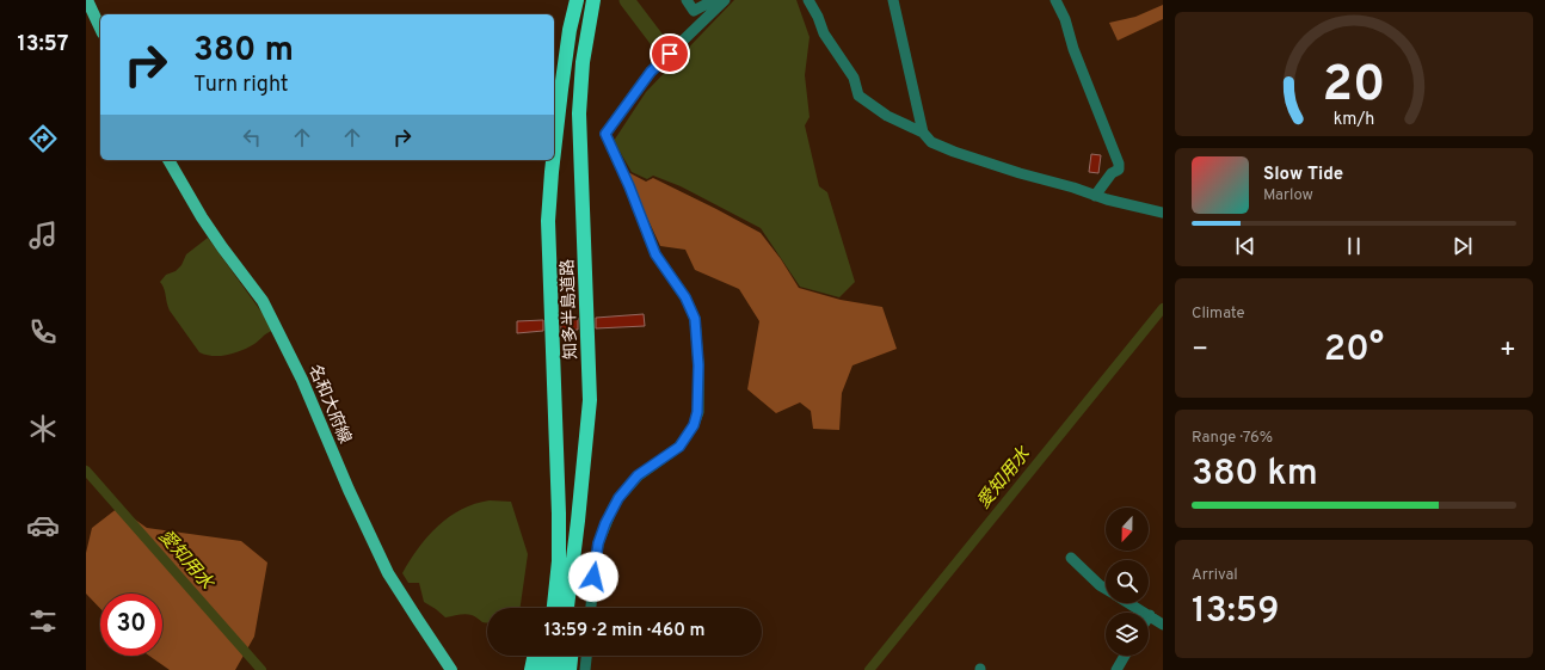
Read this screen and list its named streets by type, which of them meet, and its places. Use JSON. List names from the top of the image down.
{
  "streets": {
    "highway": ["知多半島道路"],
    "main road": ["名和大府線"]
  },
  "water": ["愛知用水"],
  "north": "bottom",
  "page": {
    "tabs": "13:57",
    "turn": ["380 m", "Turn right"],
    "song": ["Slow Tide", "Marlow"],
    "tile": [
      "Climate",
      ["Range · 76%", "380 km"],
      ["Arrival", "13:59"]
    ],
    "heat": ["−", "20°", "+"],
    "limit": "30",
    "trip": "13:59 · 2 min · 460 m",
    "gauge": ["20", "km/h"]
  }
}
